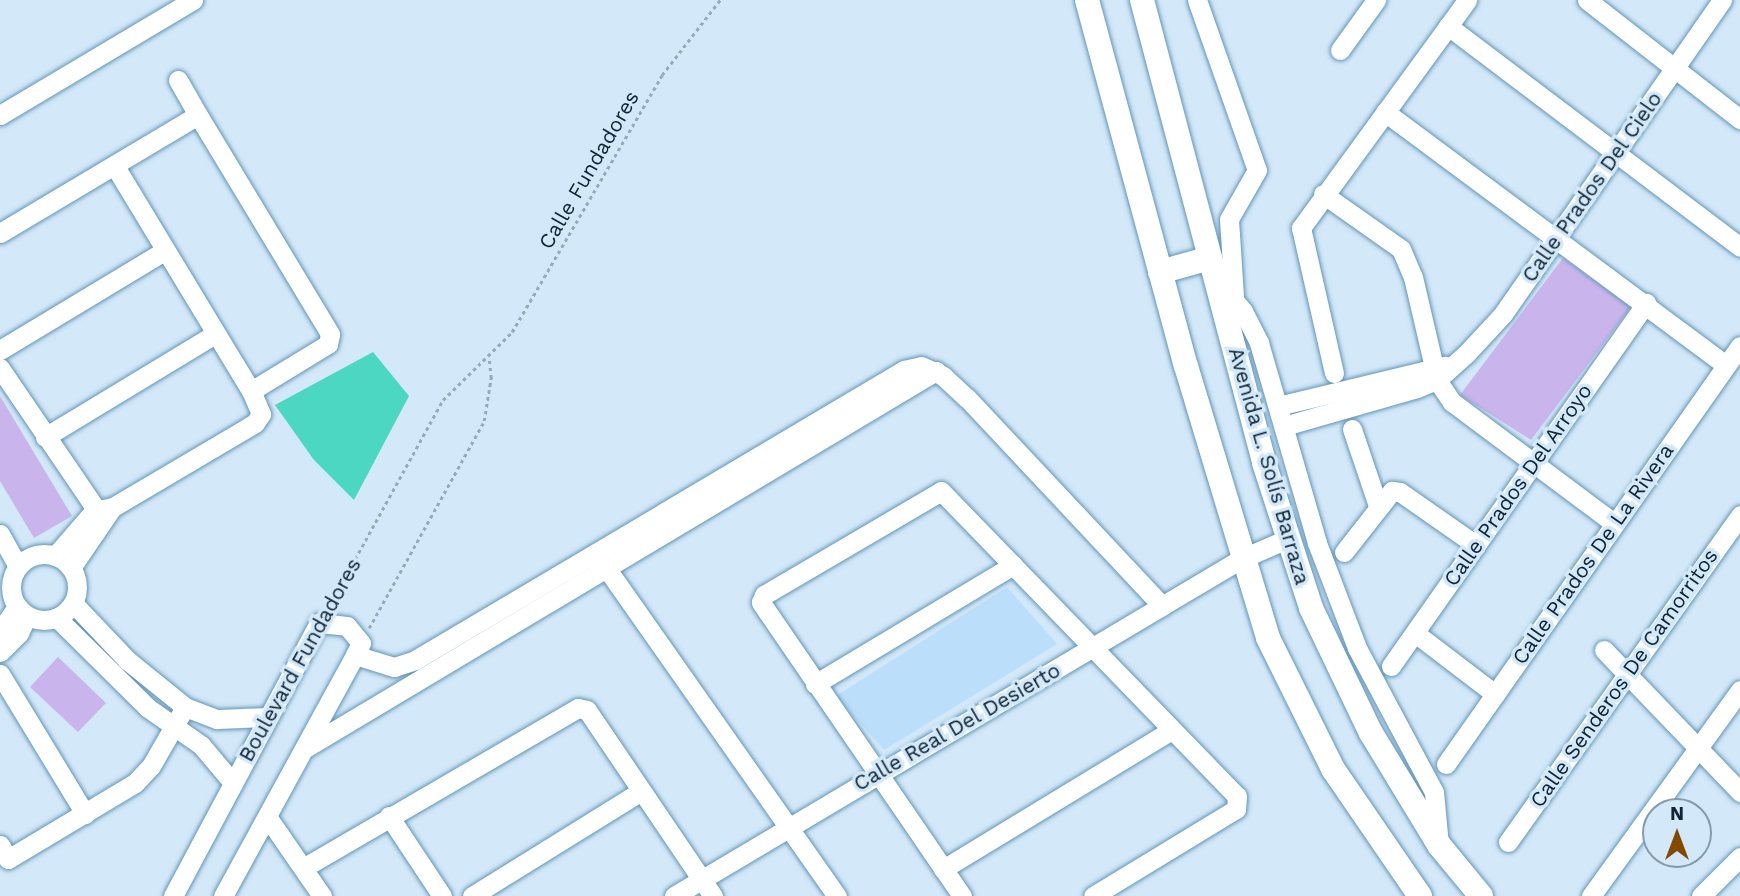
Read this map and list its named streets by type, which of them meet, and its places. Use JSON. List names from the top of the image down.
{
  "streets": {
    "main road": ["Avenida L. Solís Barraza"],
    "street": [
      "Calle Prados Del Cielo",
      "Calle Prados Del Arroyo",
      "Calle Prados De La Rivera",
      "Boulevard Fundadores",
      "Calle Senderos De Camorritos",
      "Calle Real Del Desierto"
    ],
    "path": ["Calle Fundadores"]
  },
  "crossings": [
    ["Calle Fundadores", "Boulevard Fundadores"],
    ["Avenida L. Solís Barraza", "Calle Real Del Desierto"]
  ],
  "north": "top"
}
